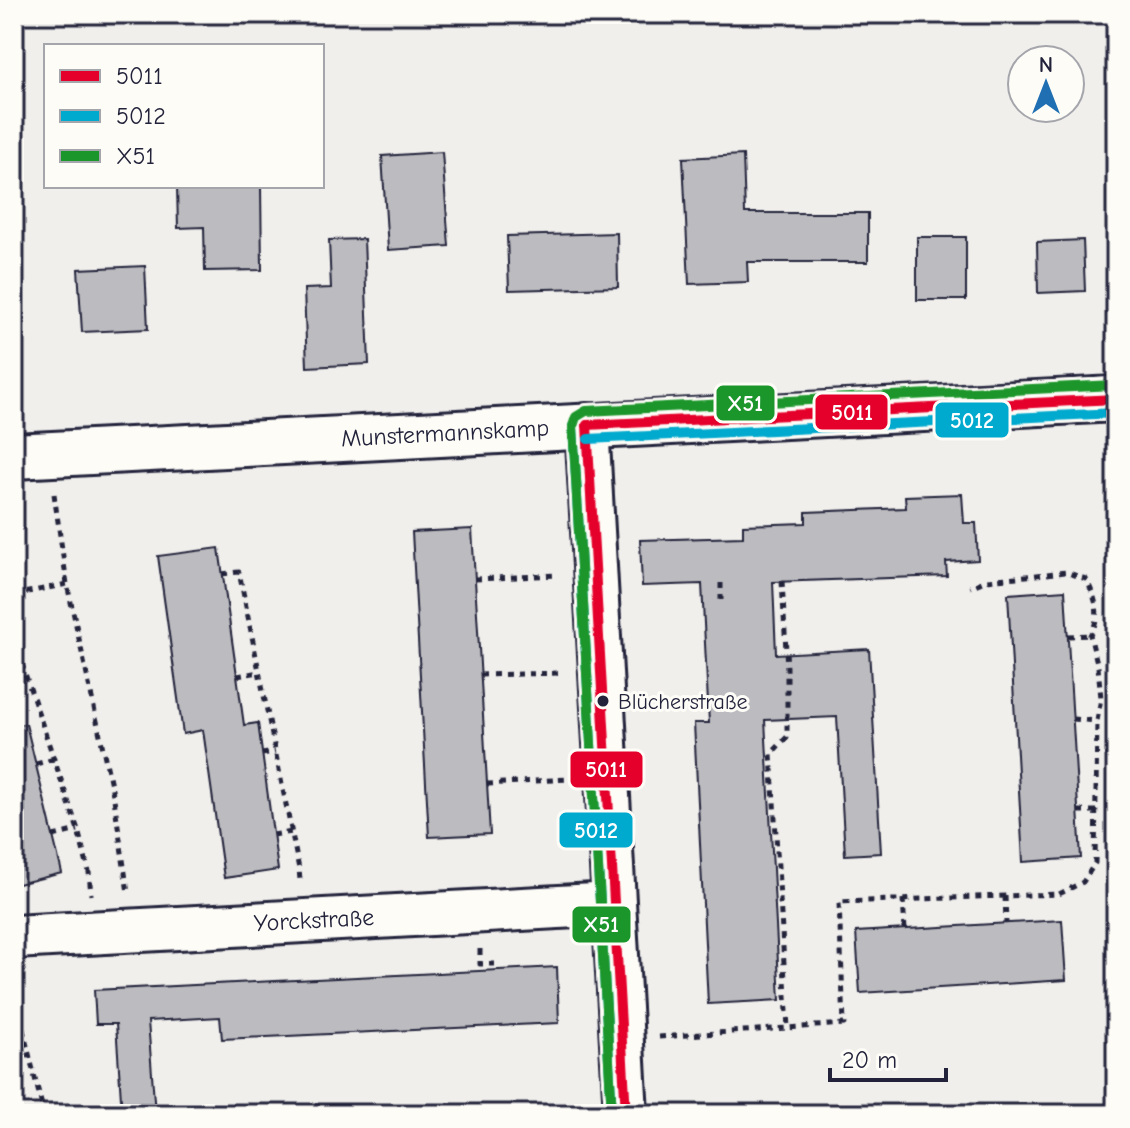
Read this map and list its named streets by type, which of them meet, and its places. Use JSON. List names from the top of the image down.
{
  "streets": {
    "street": ["Munstermannskamp", "Yorckstraße"]
  },
  "places": ["Blücherstraße"],
  "lines": ["transit line X51", "transit line 5011", "transit line 5012"],
  "legend": ["5011", "5012", "X51"],
  "scale_bar": "20 m",
  "north": "top"
}
